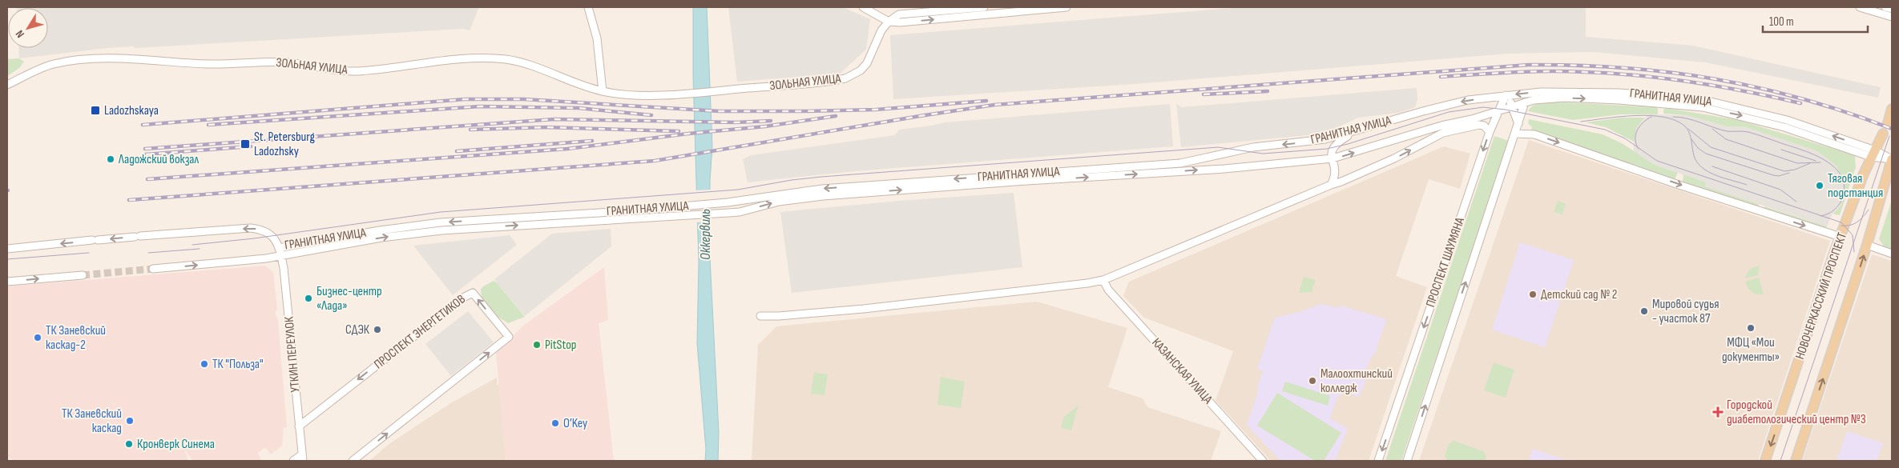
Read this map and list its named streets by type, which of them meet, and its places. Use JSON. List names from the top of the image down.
{
  "streets": {
    "main road": ["НОВОЧЕРКАССКИЙ ПРОСПЕКТ"],
    "street": [
      "ЗОЛЬНАЯ УЛИЦА",
      "ГРАНИТНАЯ УЛИЦА",
      "ПРОСПЕКТ ШАУМЯНА",
      "ПРОСПЕКТ ЭНЕРГЕТИКОВ",
      "УТКИН ПЕРЕУЛОК",
      "КАЗАНСКАЯ УЛИЦА"
    ]
  },
  "crossings": [
    ["ГРАНИТНАЯ УЛИЦА", "ПРОСПЕКТ ШАУМЯНА"],
    ["ГРАНИТНАЯ УЛИЦА", "НОВОЧЕРКАССКИЙ ПРОСПЕКТ"],
    ["ГРАНИТНАЯ УЛИЦА", "УТКИН ПЕРЕУЛОК"],
    ["ГРАНИТНАЯ УЛИЦА", "КАЗАНСКАЯ УЛИЦА"],
    ["ПРОСПЕКТ ЭНЕРГЕТИКОВ", "УТКИН ПЕРЕУЛОК"]
  ],
  "water": ["Оккервиль"],
  "places": {
    "transit": ["Ladozhskaya", "St. Petersburg Ladozhsky"],
    "other": [
      "Ладожский вокзал",
      "Тяговая подстанция",
      "Детский сад № 2",
      "Бизнес-центр «Лада»",
      "Мировой судья - участок 87",
      "МФЦ «Мои документы»",
      "СДЭК",
      "ТК Заневский каскад-2",
      "PitStop",
      "ТК \"Польза\"",
      "Малоохтинский колледж",
      "ТК Заневский каскад",
      "O’Key",
      "Кронверк Синема"
    ],
    "health": ["Городской диабетологический центр №3"]
  },
  "scale_bar": "100 m",
  "north": "bottom left"
}
